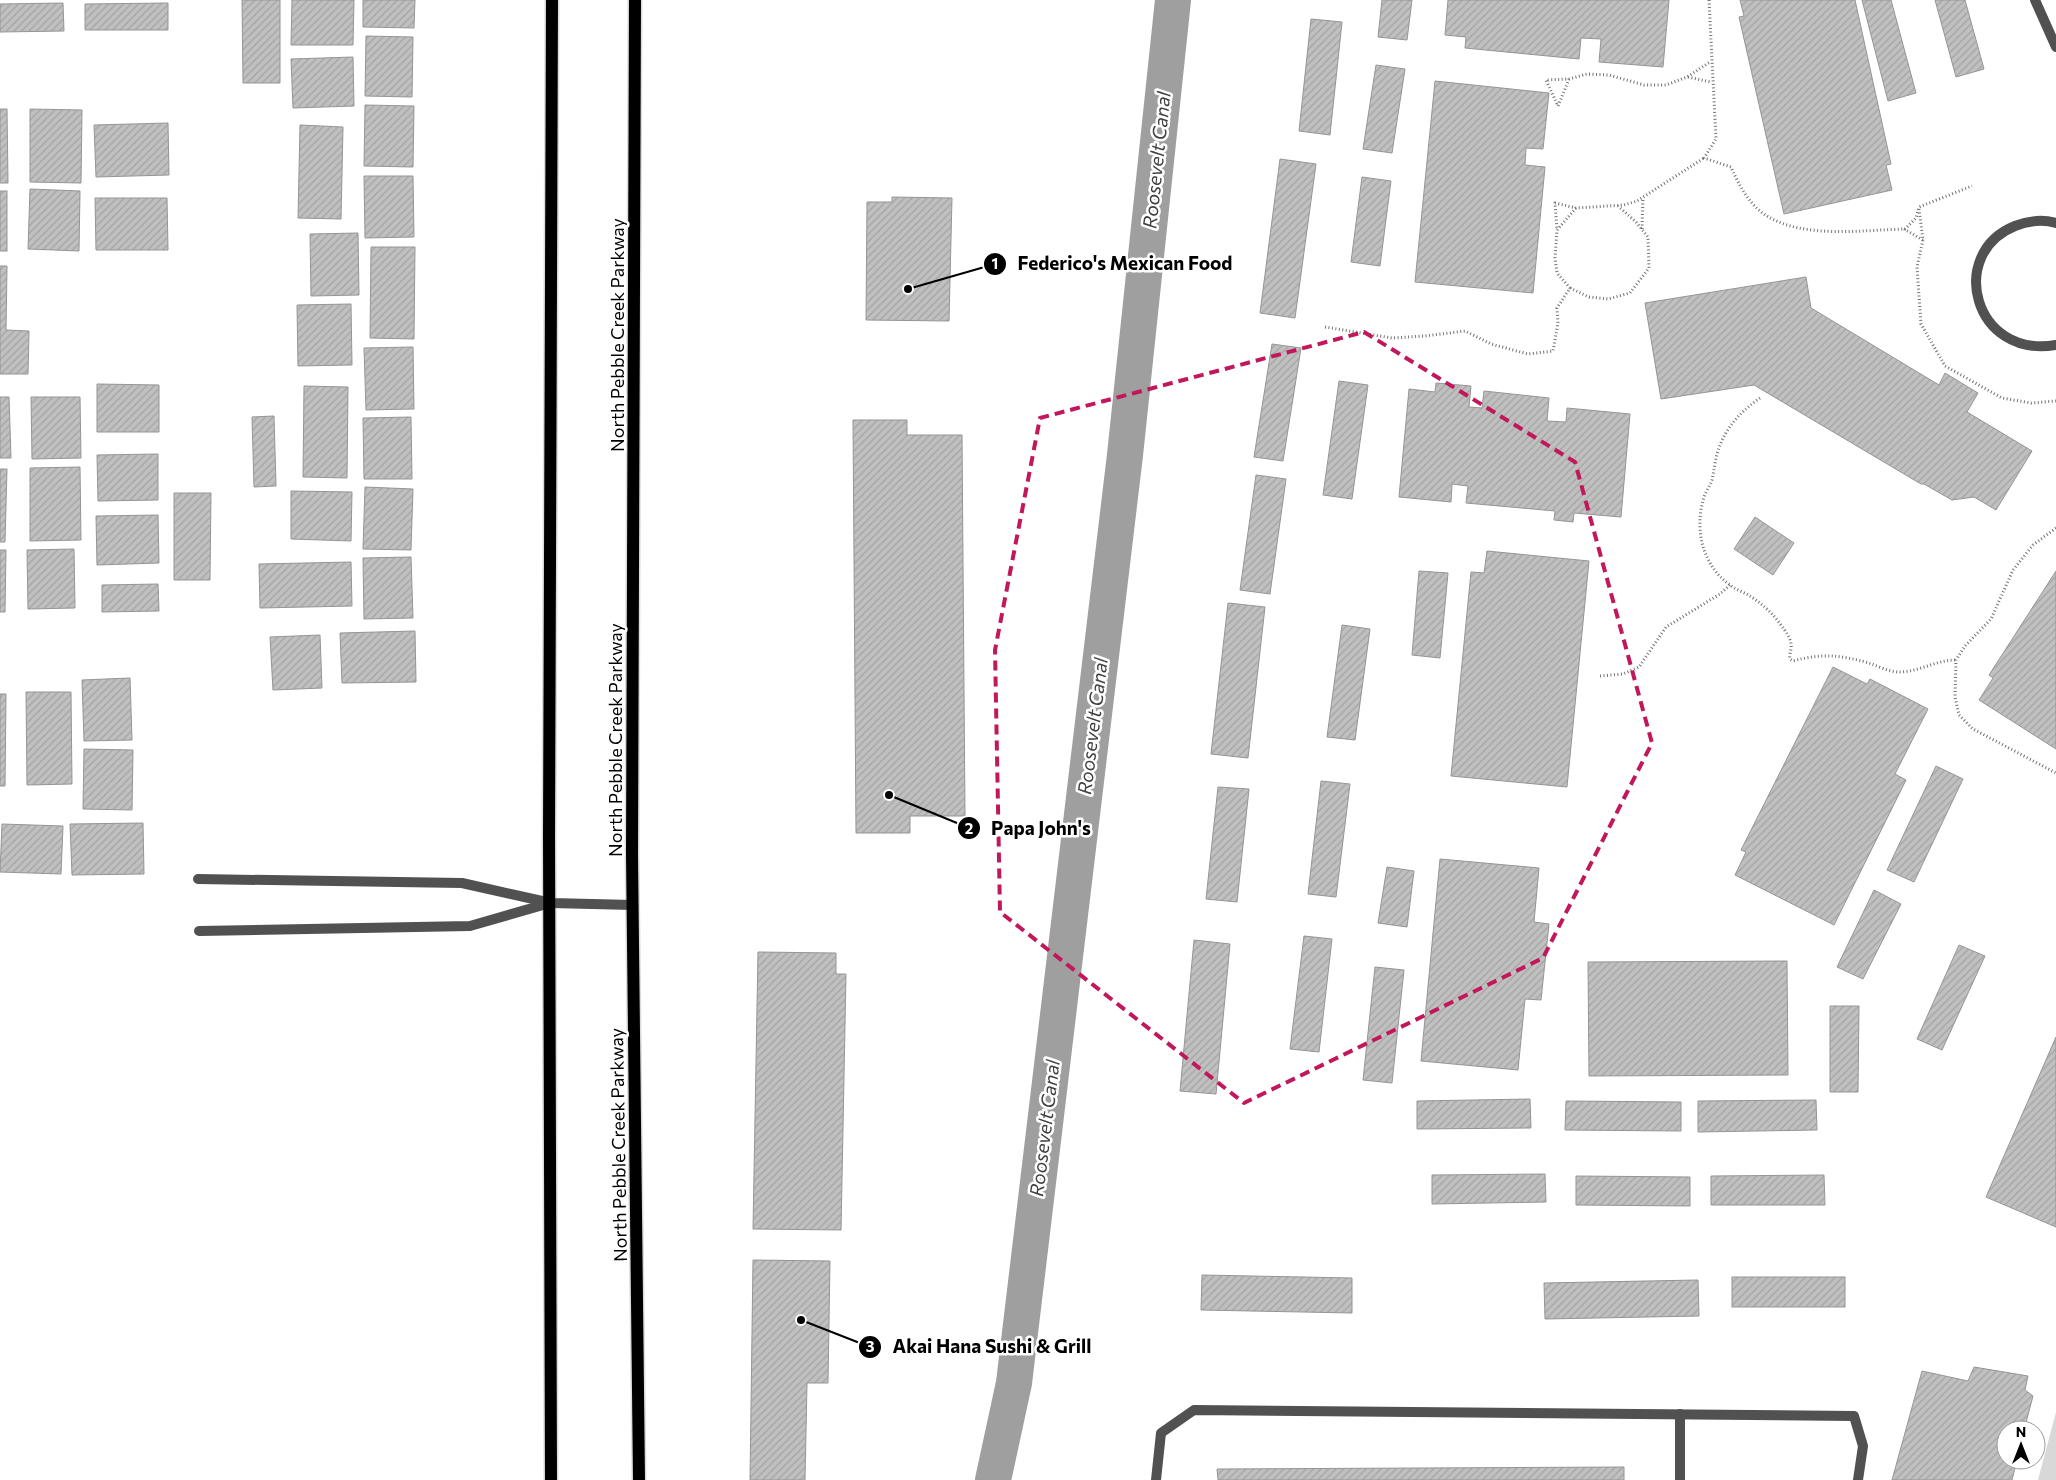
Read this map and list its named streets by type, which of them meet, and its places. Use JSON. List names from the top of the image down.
{
  "streets": {
    "main road": ["North Pebble Creek Parkway"]
  },
  "water": ["Roosevelt Canal"],
  "places": ["Federico's Mexican Food", "Papa John's", "Akai Hana Sushi & Grill"],
  "north": "top"
}
